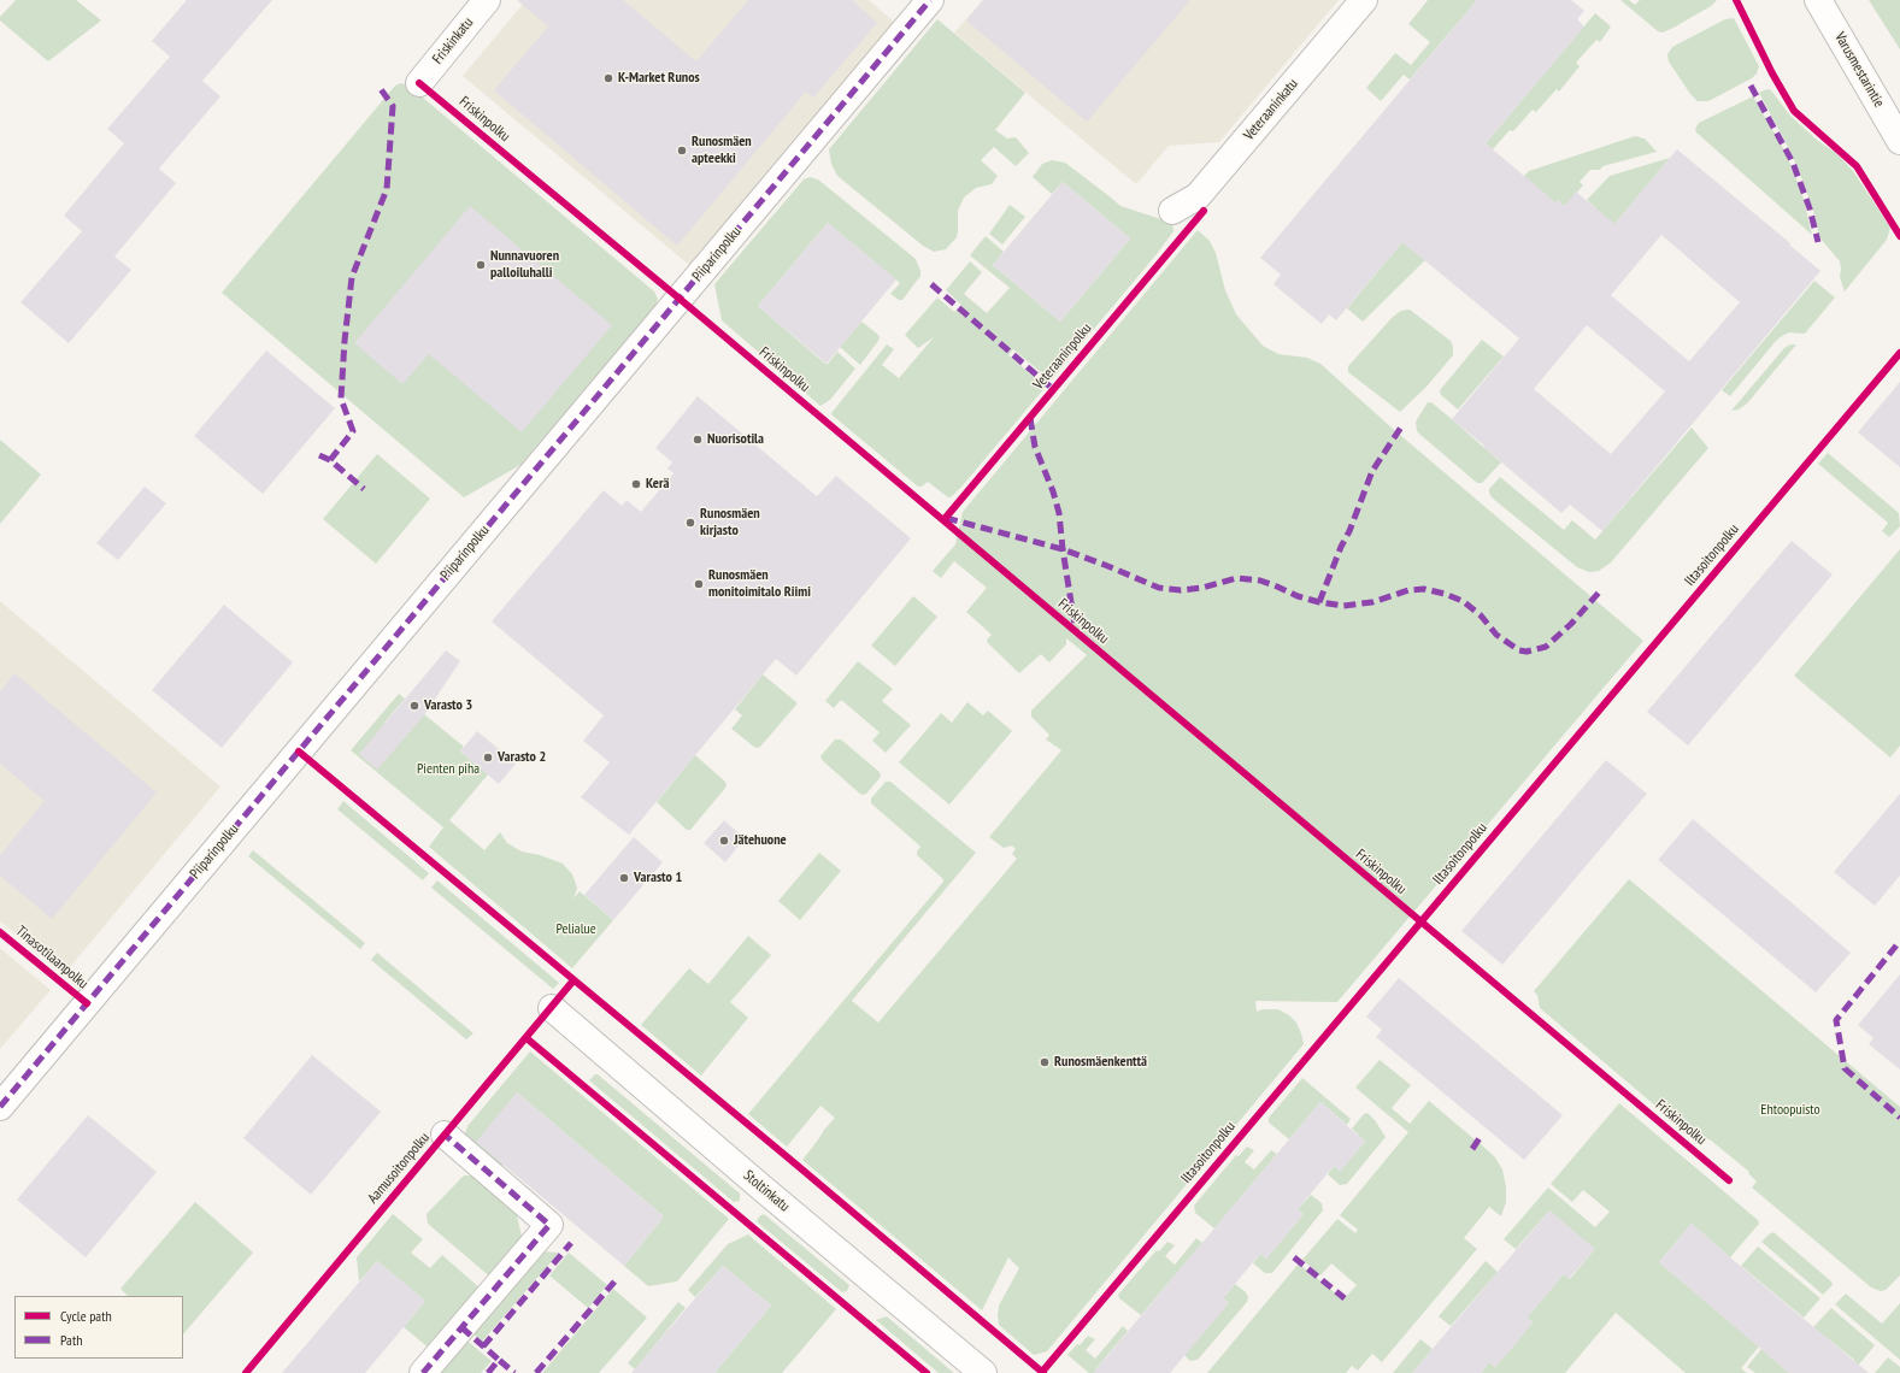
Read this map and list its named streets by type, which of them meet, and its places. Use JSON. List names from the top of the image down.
{
  "streets": {
    "street": [
      "Friskinkatu",
      "Varusmestarintie",
      "Veteraaninkatu",
      "Piiparinpolku",
      "Stoltinkatu"
    ],
    "cycle path": [
      "Friskinpolku",
      "Veteraaninpolku",
      "Iltasoitonpolku",
      "Tinasotilaanpolku",
      "Aamusoitonpolku"
    ]
  },
  "parks": ["Pienten piha", "Pelialue", "Ehtoopuisto"],
  "places": [
    "K-Market Runos",
    "Runosmäen apteekki",
    "Nunnavuoren palloiluhalli",
    "Nuorisotila",
    "Kerä",
    "Runosmäen kirjasto",
    "Runosmäen monitoimitalo Riimi",
    "Varasto 3",
    "Varasto 2",
    "Jätehuone",
    "Varasto 1",
    "Runosmäenkenttä"
  ],
  "legend": ["Cycle path", "Path"]
}
